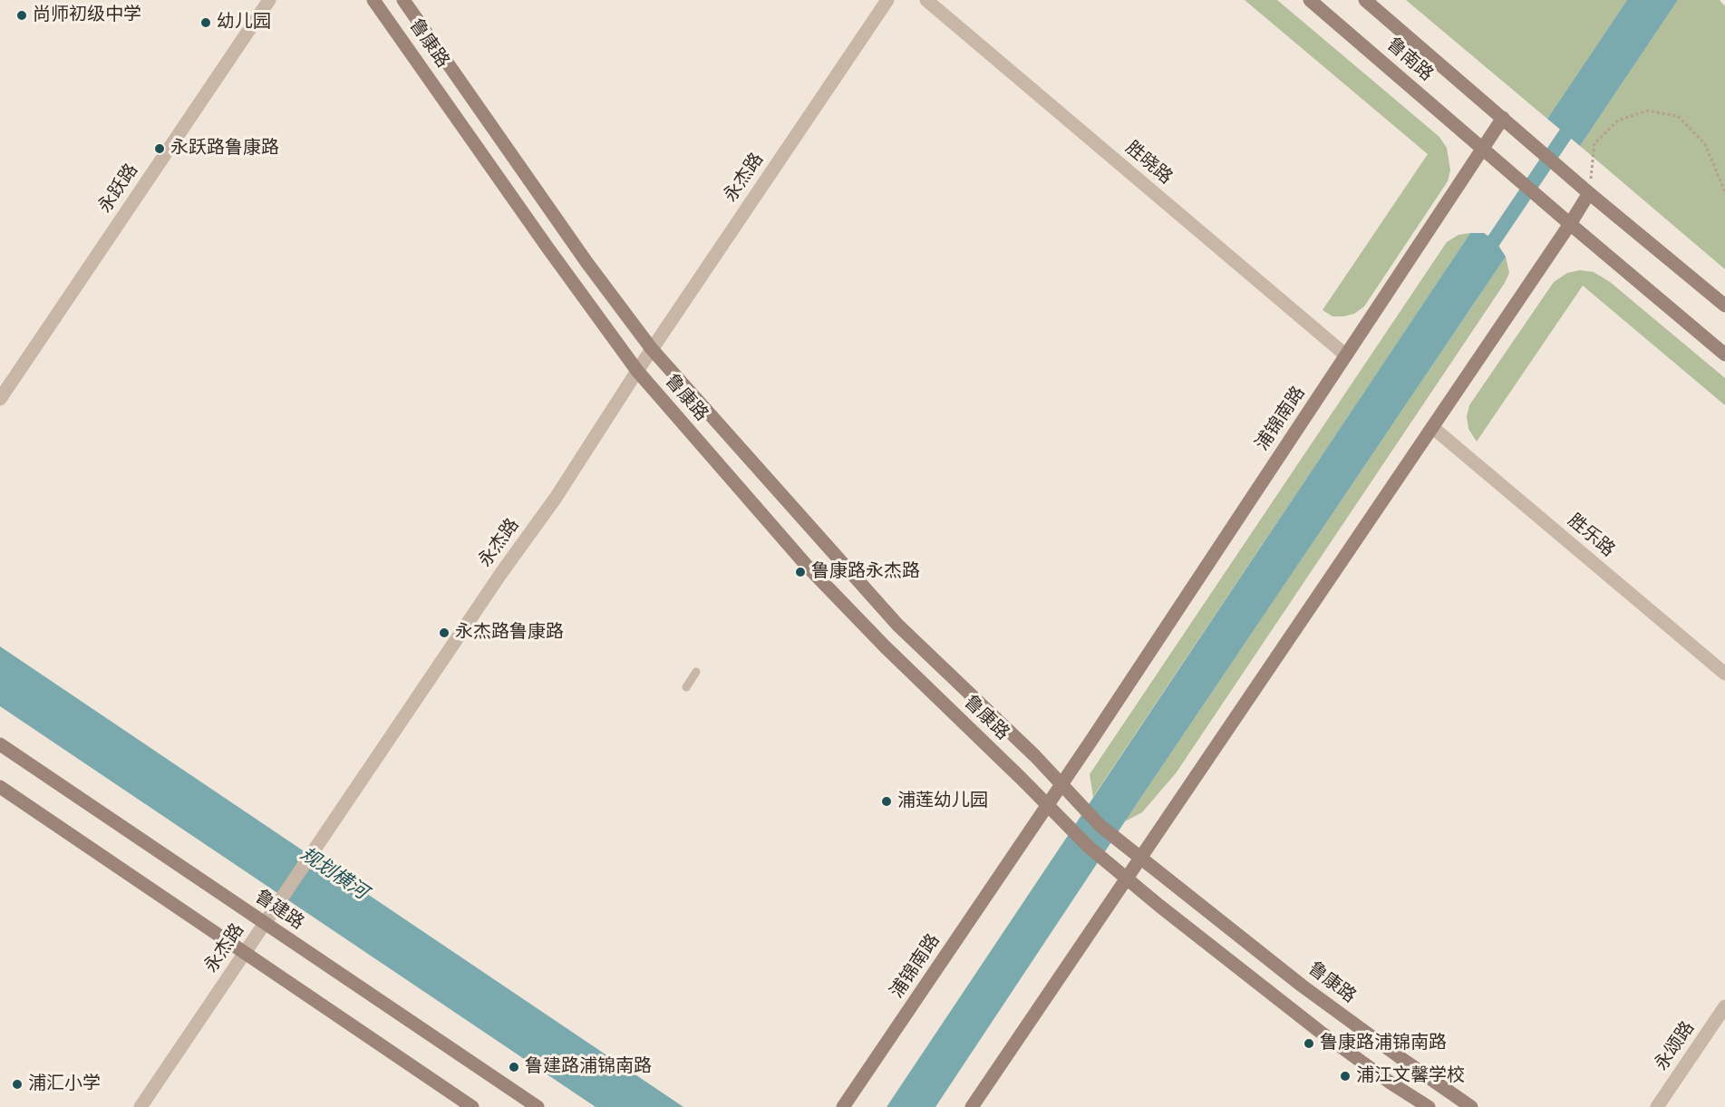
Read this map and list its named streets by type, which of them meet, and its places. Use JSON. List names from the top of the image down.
{
  "streets": {
    "street": [
      "鲁康路",
      "鲁南路",
      "胜晓路",
      "永杰路",
      "永跃路",
      "浦锦南路",
      "胜乐路",
      "鲁建路",
      "永颂路"
    ]
  },
  "crossings": [
    ["鲁康路", "永杰路"],
    ["鲁康路", "浦锦南路"],
    ["鲁南路", "浦锦南路"],
    ["胜晓路", "浦锦南路"],
    ["永杰路", "鲁建路"]
  ],
  "water": ["规划横河"],
  "places": [
    "尚师初级中学",
    "幼儿园",
    "永跃路鲁康路",
    "鲁康路永杰路",
    "永杰路鲁康路",
    "浦莲幼儿园",
    "鲁康路浦锦南路",
    "鲁建路浦锦南路",
    "浦江文馨学校",
    "浦汇小学"
  ]
}
